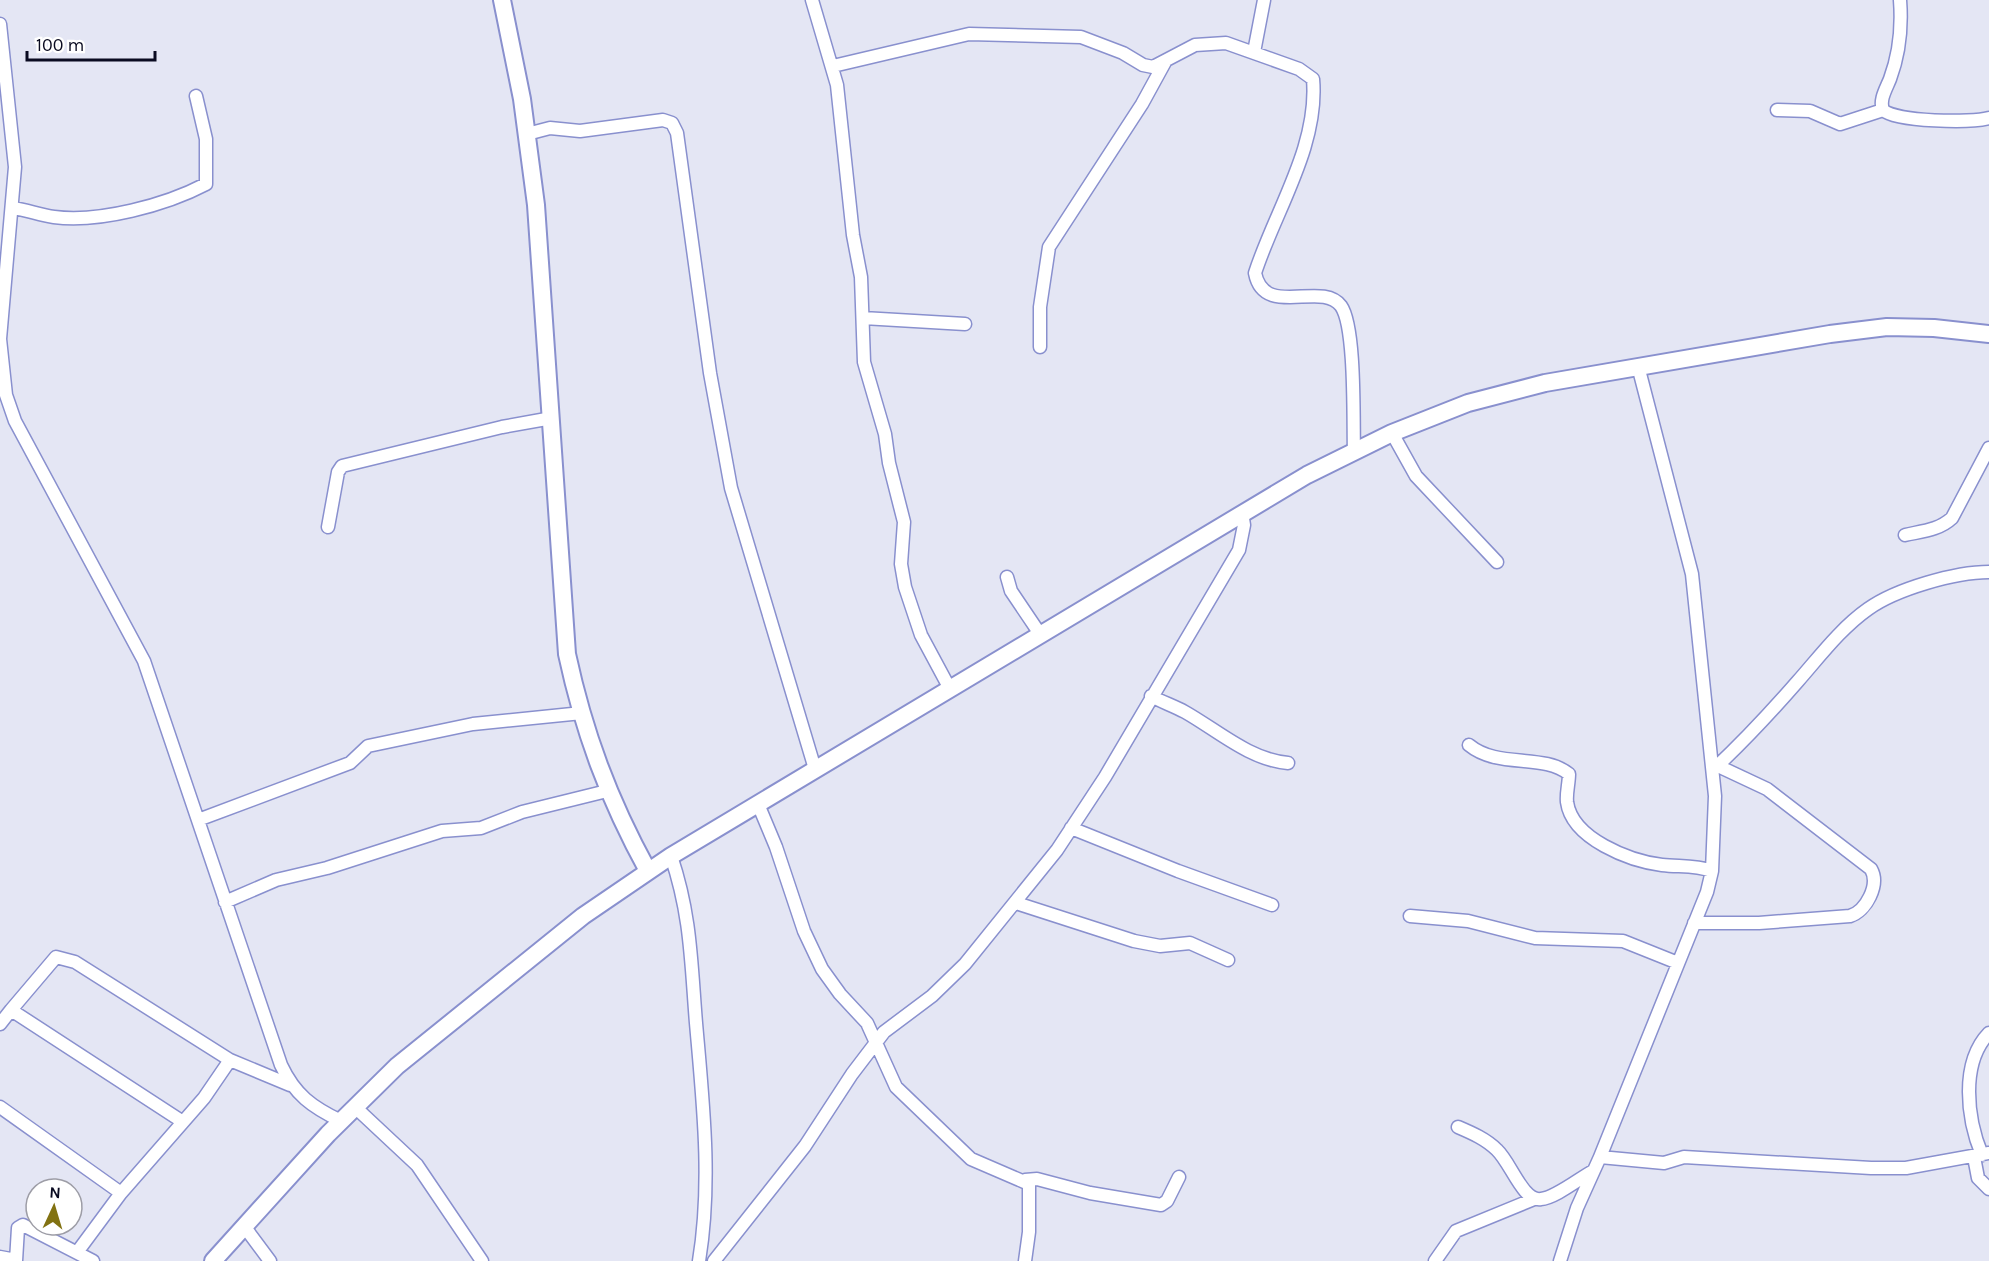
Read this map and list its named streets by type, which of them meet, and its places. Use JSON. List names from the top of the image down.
{
  "scale_bar": "100 m",
  "north": "top"
}
